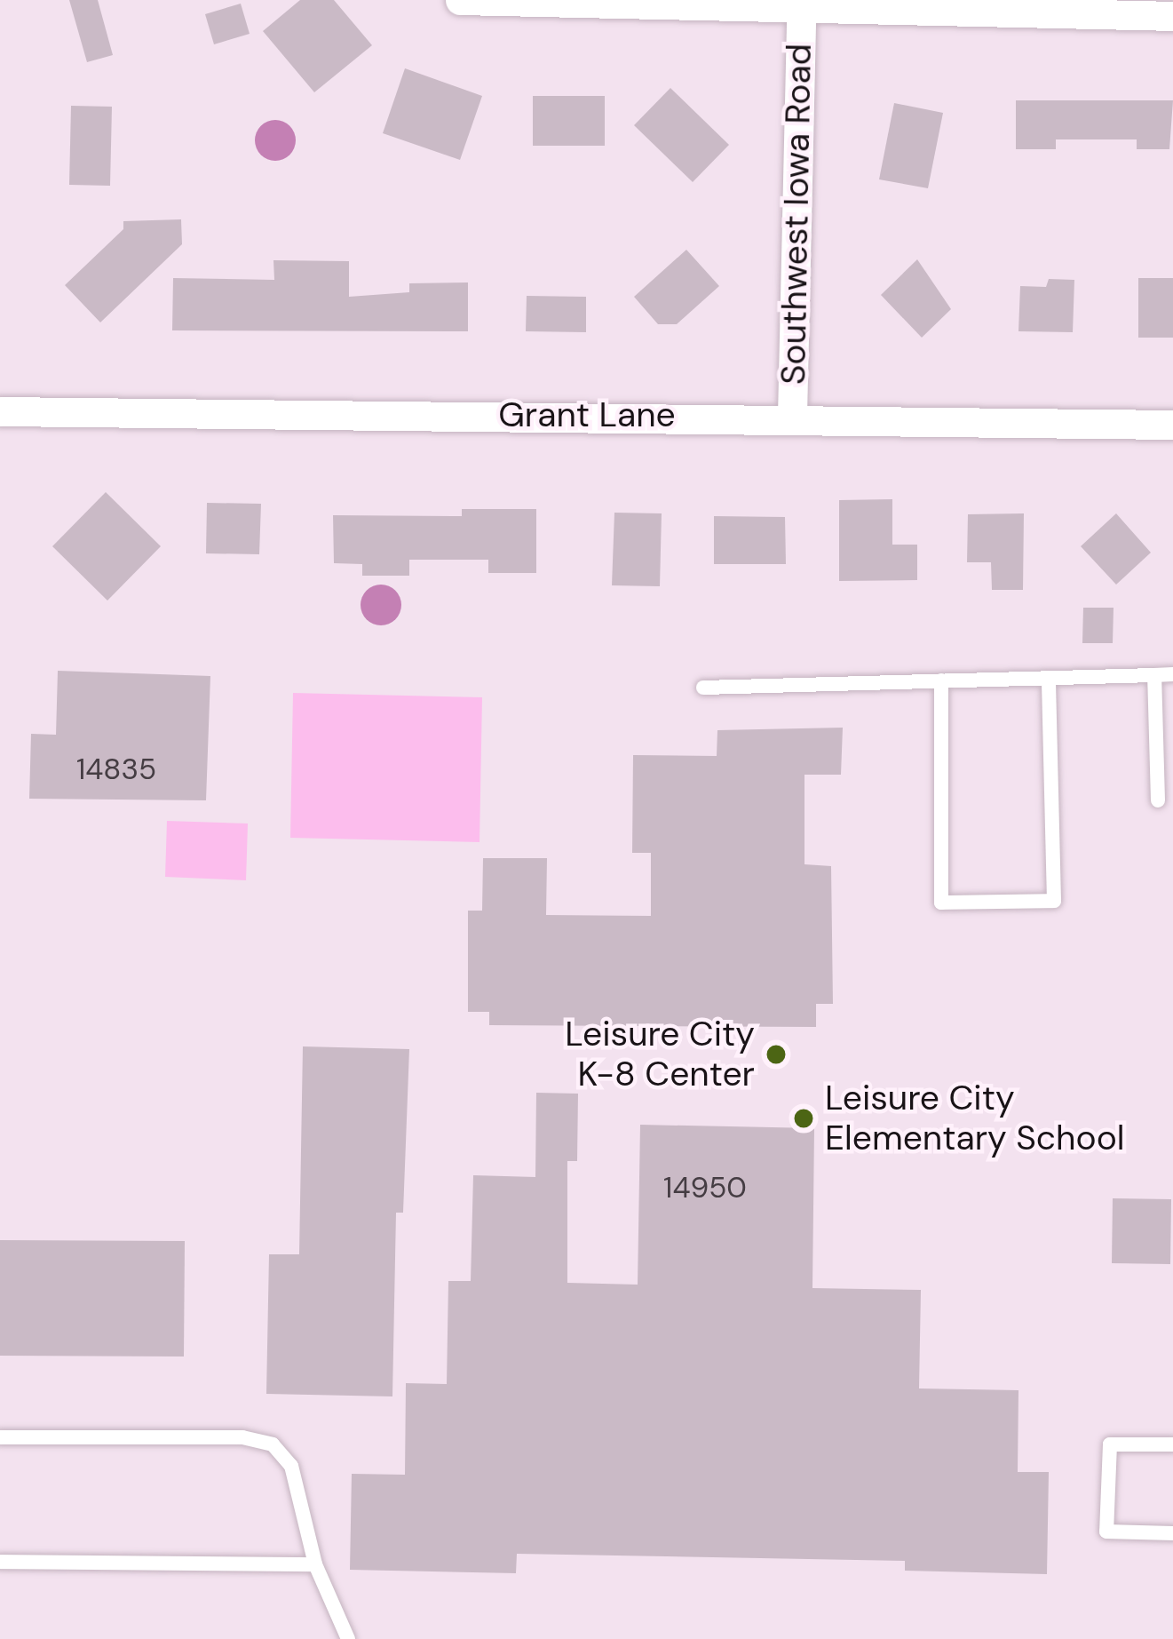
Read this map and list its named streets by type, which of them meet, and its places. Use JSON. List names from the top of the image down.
{
  "streets": {
    "street": ["Southwest Iowa Road", "Grant Lane"]
  },
  "crossings": [
    ["Southwest Iowa Road", "Grant Lane"]
  ],
  "places": ["Leisure City K-8 Center", "Leisure City Elementary School"],
  "house_numbers": ["14835", "14950"]
}
